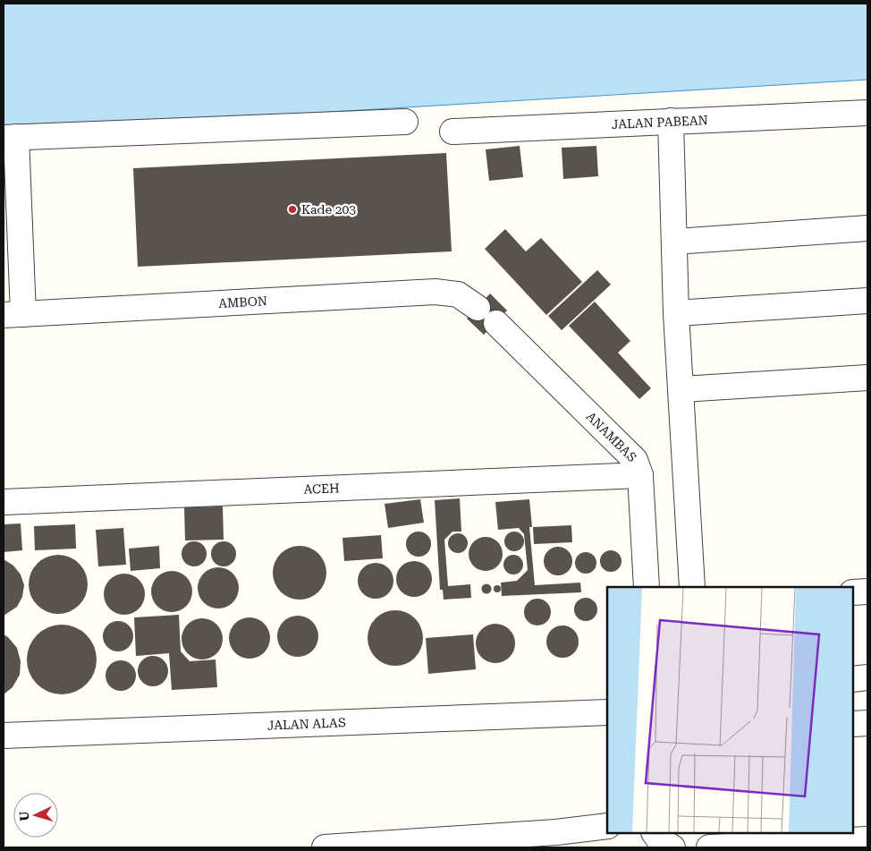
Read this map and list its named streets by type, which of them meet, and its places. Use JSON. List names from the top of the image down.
{
  "streets": {
    "lane": [
      "JALAN PABEAN",
      "AMBON",
      "ANAMBAS",
      "ACEH",
      "JALAN ALAS"
    ]
  },
  "crossings": [
    ["ANAMBAS", "ACEH"]
  ],
  "places": ["Kade 203"],
  "north": "left"
}
